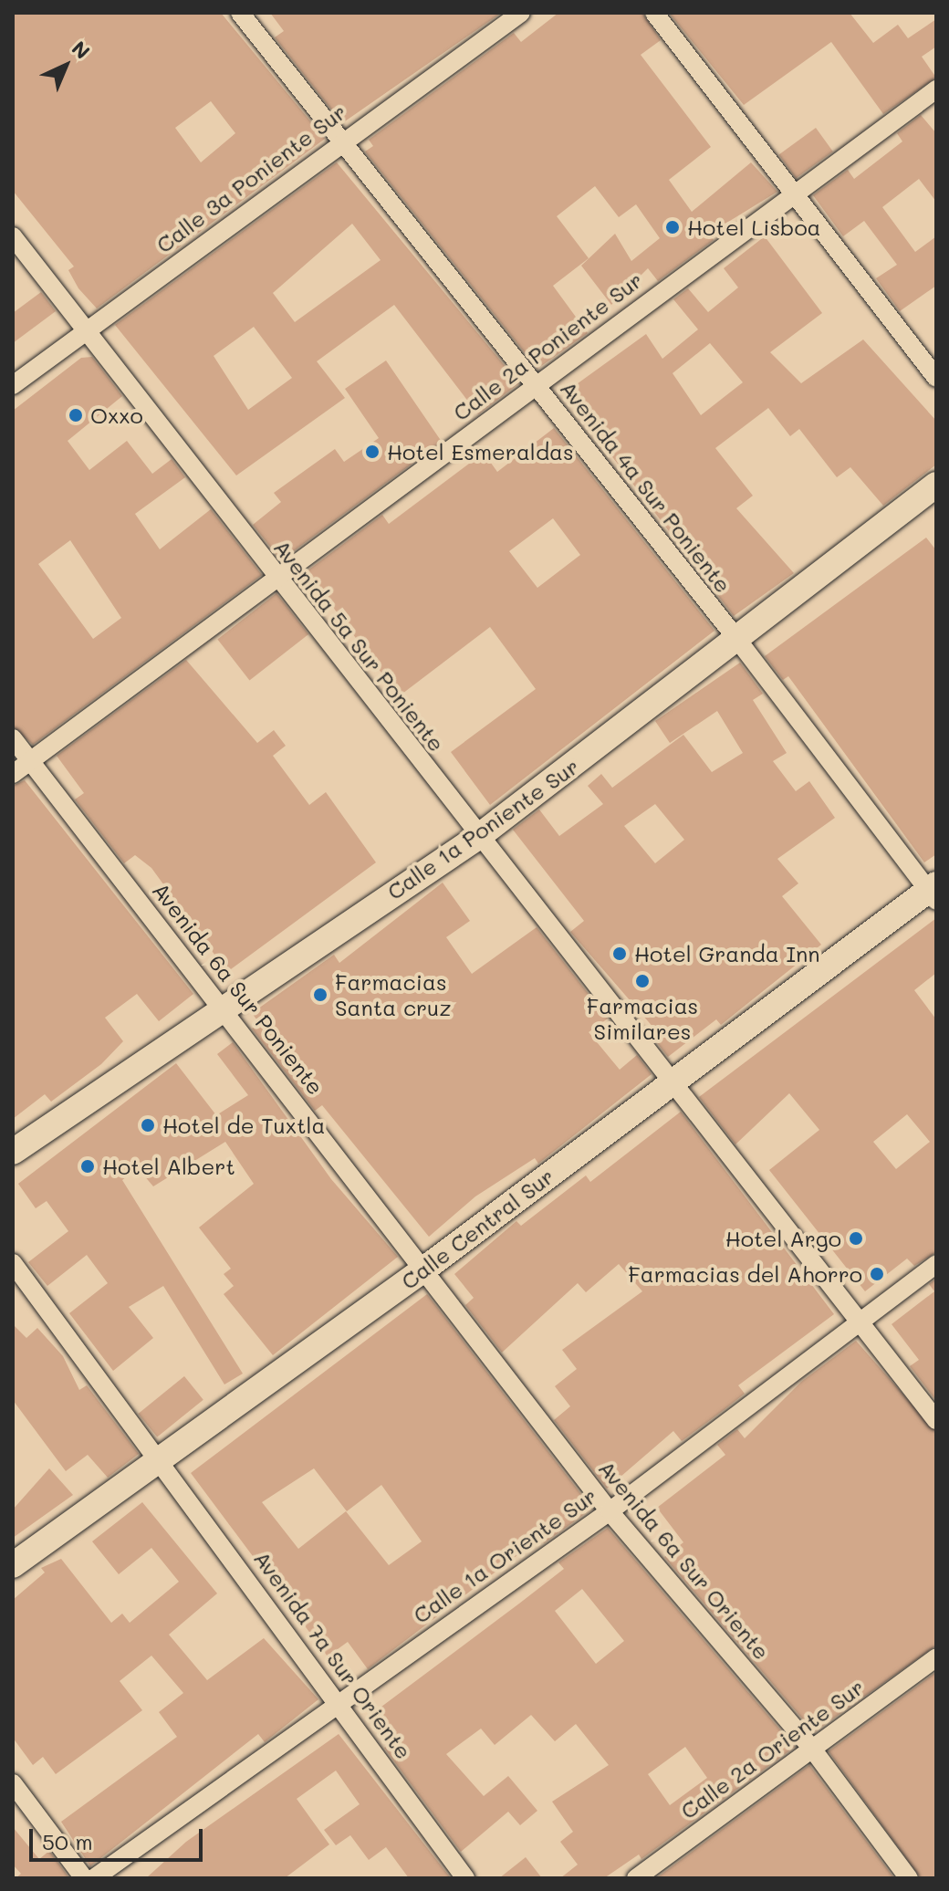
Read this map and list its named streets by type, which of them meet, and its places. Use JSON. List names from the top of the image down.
{
  "streets": {
    "main road": ["Calle 1a Poniente Sur", "Calle Central Sur"],
    "street": [
      "Calle 3a Poniente Sur",
      "Calle 2a Poniente Sur",
      "Avenida 4a Sur Poniente",
      "Avenida 5a Sur Poniente",
      "Avenida 6a Sur Poniente",
      "Calle 1a Oriente Sur",
      "Avenida 6a Sur Oriente",
      "Avenida 7a Sur Oriente",
      "Calle 2a Oriente Sur"
    ]
  },
  "crossings": [
    ["Calle 3a Poniente Sur", "Avenida 4a Sur Poniente"],
    ["Calle 3a Poniente Sur", "Avenida 5a Sur Poniente"],
    ["Calle 2a Poniente Sur", "Avenida 4a Sur Poniente"],
    ["Calle 2a Poniente Sur", "Avenida 5a Sur Poniente"],
    ["Calle 2a Poniente Sur", "Avenida 6a Sur Poniente"],
    ["Avenida 4a Sur Poniente", "Calle 1a Poniente Sur"],
    ["Avenida 4a Sur Poniente", "Calle Central Sur"],
    ["Avenida 5a Sur Poniente", "Calle 1a Poniente Sur"],
    ["Avenida 5a Sur Poniente", "Calle Central Sur"],
    ["Avenida 5a Sur Poniente", "Calle 1a Oriente Sur"],
    ["Calle 1a Poniente Sur", "Avenida 6a Sur Poniente"],
    ["Avenida 6a Sur Poniente", "Calle Central Sur"],
    ["Avenida 6a Sur Poniente", "Avenida 6a Sur Oriente"],
    ["Calle Central Sur", "Avenida 6a Sur Oriente"],
    ["Calle Central Sur", "Avenida 7a Sur Oriente"],
    ["Calle 1a Oriente Sur", "Avenida 6a Sur Oriente"],
    ["Calle 1a Oriente Sur", "Avenida 7a Sur Oriente"],
    ["Avenida 6a Sur Oriente", "Calle 2a Oriente Sur"]
  ],
  "places": [
    "Hotel Lisboa",
    "Oxxo",
    "Hotel Esmeraldas",
    "Hotel Granda Inn",
    "Farmacias Similares",
    "Farmacias Santa cruz",
    "Hotel de Tuxtla",
    "Hotel Albert",
    "Hotel Argo",
    "Farmacias del Ahorro"
  ],
  "scale_bar": "50 m",
  "north": "top right"
}
